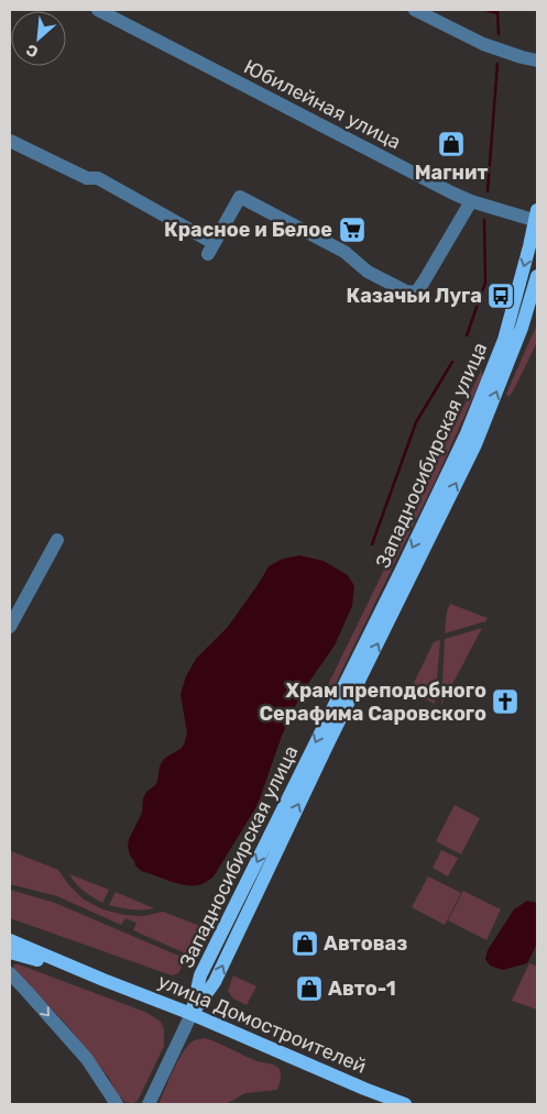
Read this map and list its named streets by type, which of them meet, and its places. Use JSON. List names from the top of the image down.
{
  "streets": {
    "main road": ["Западносибирская улица", "улица Домостроителей"],
    "street": ["Юбилейная улица"]
  },
  "crossings": [
    ["Юбилейная улица", "Западносибирская улица"],
    ["Западносибирская улица", "улица Домостроителей"]
  ],
  "places": {
    "shop": ["Магнит", "Автоваз", "Авто-1"],
    "supermarket": ["Красное и Белое"],
    "bus stop": ["Казачьи Луга"],
    "church": ["Храм преподобного Серафима Саровского"]
  },
  "north": "bottom left"
}
